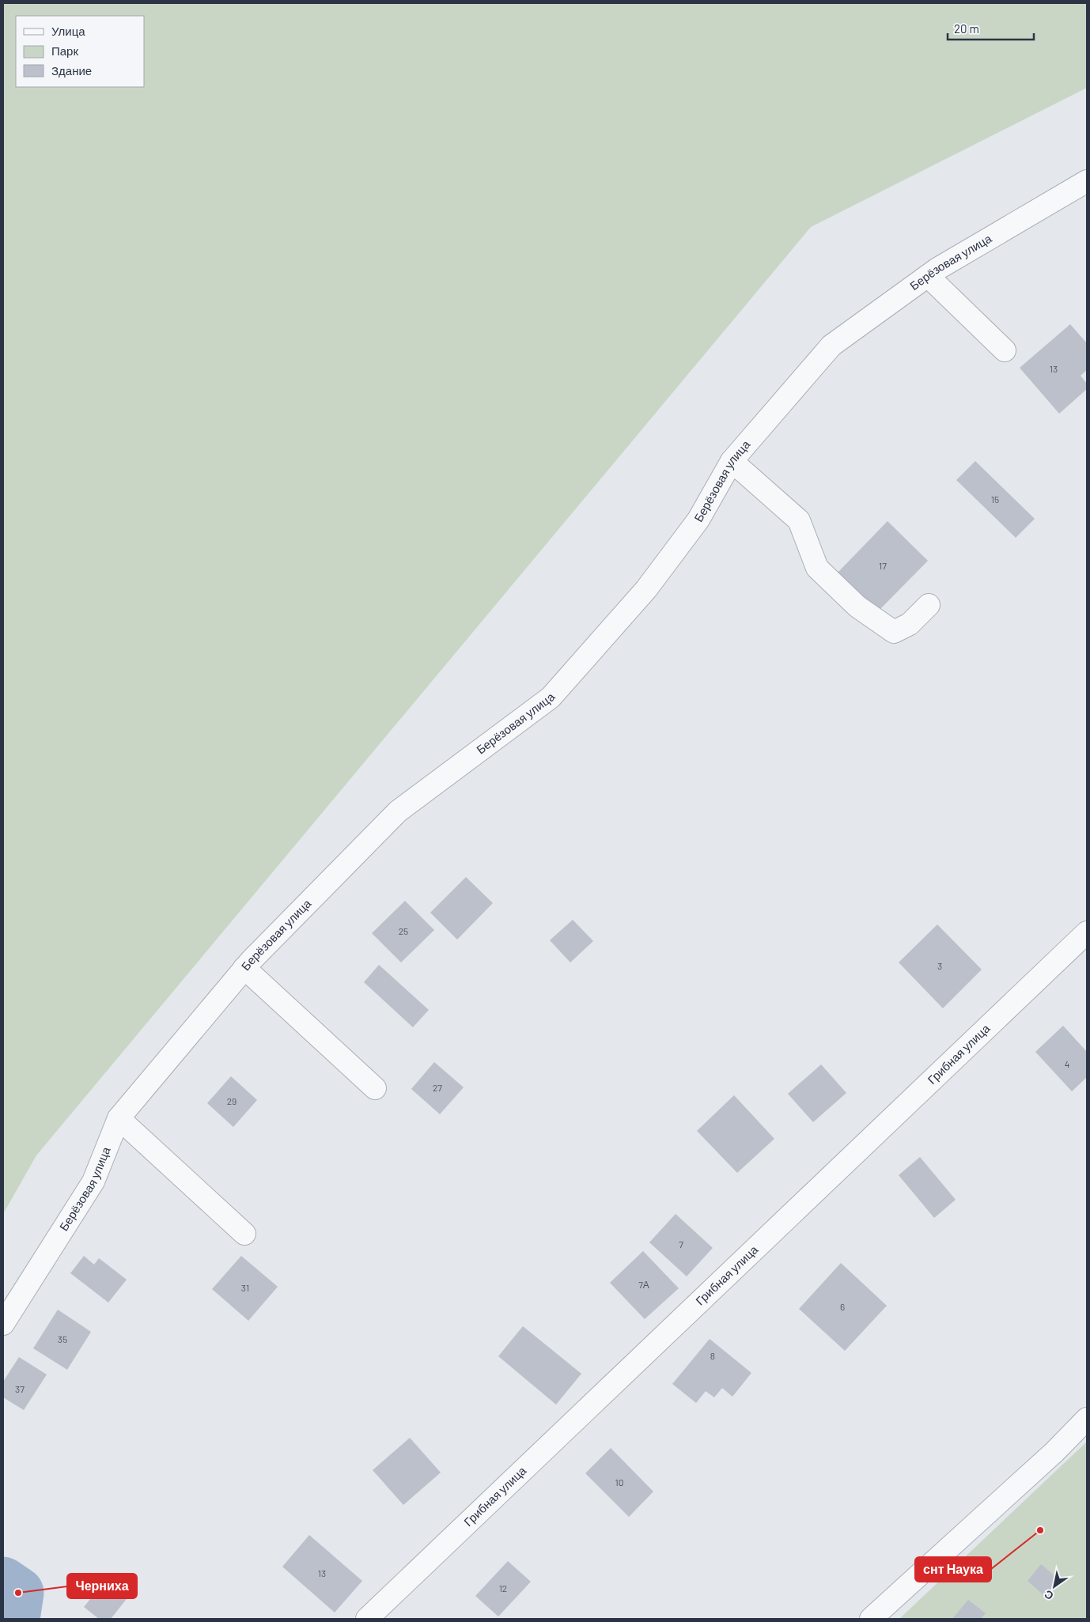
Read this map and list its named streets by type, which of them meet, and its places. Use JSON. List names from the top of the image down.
{
  "streets": {
    "street": ["Берёзовая улица", "Грибная улица"]
  },
  "places": ["снт Наука", "Черниха"],
  "house_numbers": [
    "13",
    "15",
    "17",
    "25",
    "3",
    "4",
    "27",
    "29",
    "7",
    "7А",
    "31",
    "6",
    "35",
    "8",
    "37",
    "10",
    "13",
    "12"
  ],
  "legend": ["Улица", "Парк", "Здание"],
  "scale_bar": "20 m",
  "north": "bottom left"
}
